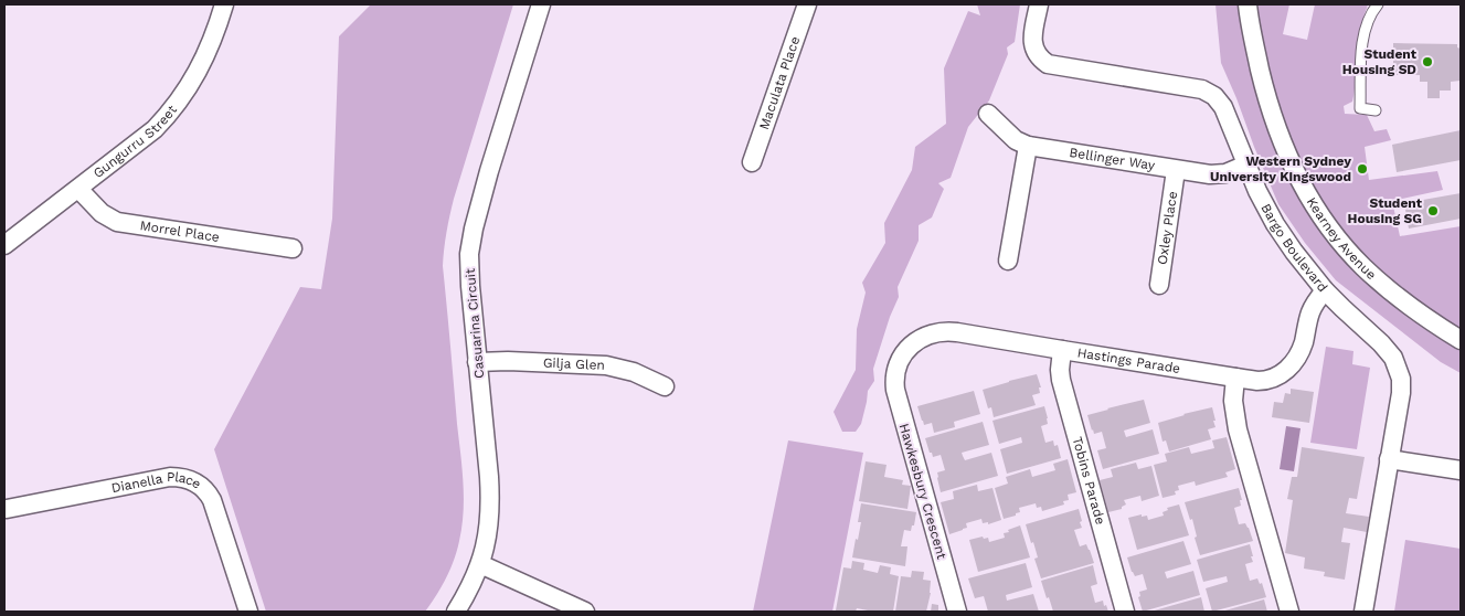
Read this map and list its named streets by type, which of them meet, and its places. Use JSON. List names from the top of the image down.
{
  "streets": {
    "street": [
      "Maculata Place",
      "Gungurru Street",
      "Bellinger Way",
      "Oxley Place",
      "Morrel Place",
      "Kearney Avenue",
      "Bargo Boulevard",
      "Casuarina Circuit",
      "Hastings Parade",
      "Gilja Glen",
      "Tobins Parade",
      "Dianella Place",
      "Hawkesbury Crescent"
    ]
  },
  "crossings": [
    ["Gungurru Street", "Morrel Place"],
    ["Bellinger Way", "Oxley Place"],
    ["Bellinger Way", "Bargo Boulevard"],
    ["Bargo Boulevard", "Hastings Parade"],
    ["Casuarina Circuit", "Gilja Glen"],
    ["Hastings Parade", "Tobins Parade"],
    ["Hastings Parade", "Hawkesbury Crescent"]
  ],
  "places": ["Student Housing SD", "Western Sydney University Kingswood", "Student Housing SG"]
}
